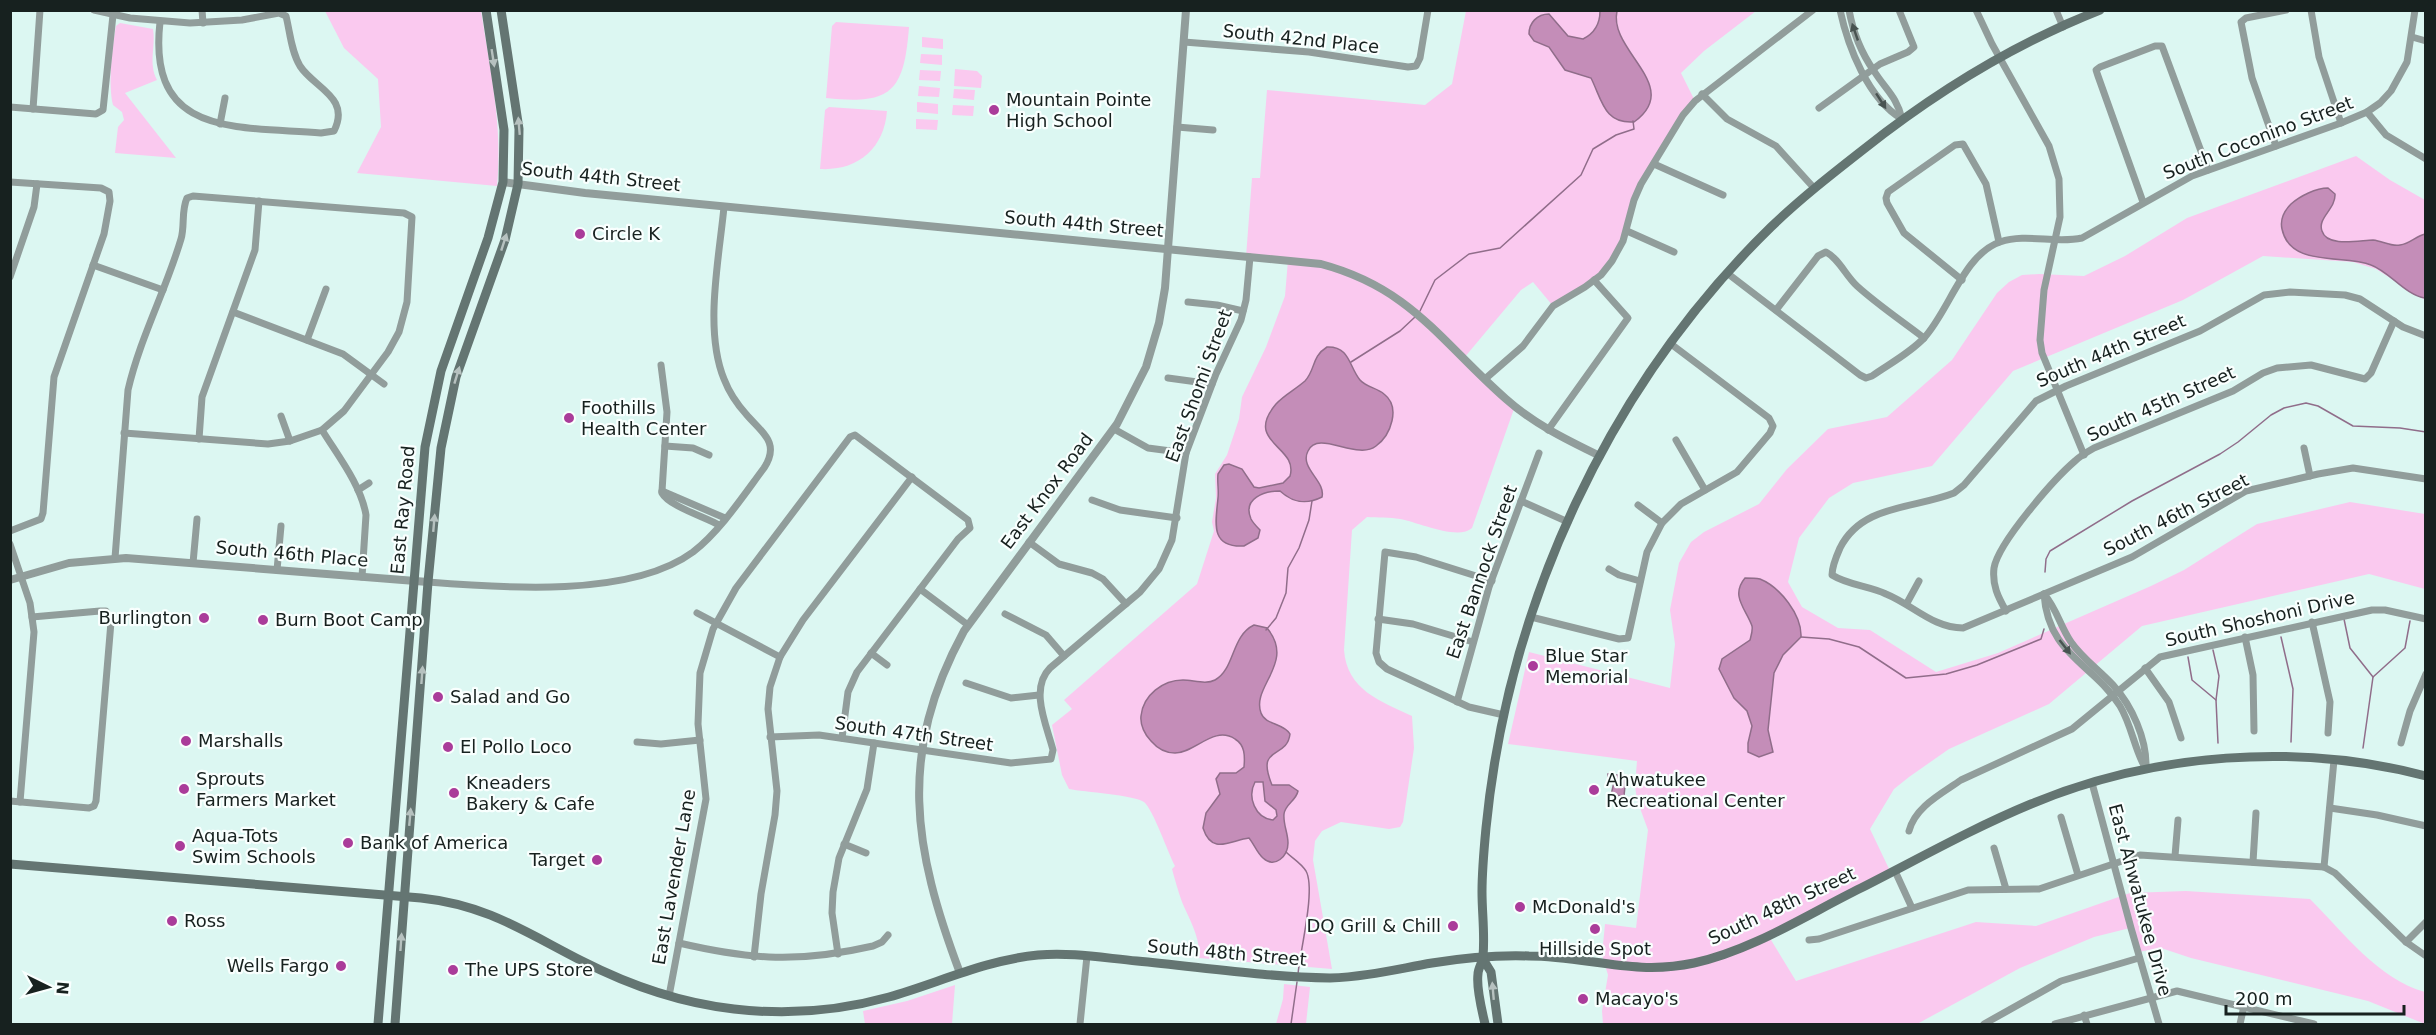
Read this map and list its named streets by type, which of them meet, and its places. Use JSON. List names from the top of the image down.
{
  "streets": {
    "main road": ["East Ray Road", "South 48th Street"],
    "street": [
      "South 42nd Place",
      "South Coconino Street",
      "South 44th Street",
      "East Shomi Street",
      "South 45th Street",
      "East Knox Road",
      "South 46th Street",
      "South 46th Place",
      "East Bannock Street",
      "South Shoshoni Drive",
      "South 47th Street",
      "East Lavender Lane",
      "East Ahwatukee Drive"
    ]
  },
  "crossings": [
    ["South 42nd Place", "East Knox Road"],
    ["South 44th Street", "East Shomi Street"],
    ["South 44th Street", "South 45th Street"],
    ["South 44th Street", "East Knox Road"],
    ["South 44th Street", "East Ray Road"],
    ["South 44th Street", "South 46th Street"],
    ["South 44th Street", "South 46th Place"],
    ["East Shomi Street", "South 47th Street"],
    ["South 45th Street", "South 46th Street"],
    ["East Knox Road", "South 47th Street"],
    ["East Knox Road", "South 48th Street"],
    ["East Ray Road", "South 46th Place"],
    ["East Ray Road", "South 48th Street"],
    ["East Lavender Lane", "South 48th Street"],
    ["East Ahwatukee Drive", "South 48th Street"]
  ],
  "places": [
    "Mountain Pointe High School",
    "Circle K",
    "Foothills Health Center",
    "Burlington",
    "Burn Boot Camp",
    "Blue Star Memorial",
    "Salad and Go",
    "Marshalls",
    "El Pollo Loco",
    "Sprouts Farmers Market",
    "Ahwatukee Recreational Center",
    "Kneaders Bakery & Cafe",
    "Bank of America",
    "Aqua-Tots Swim Schools",
    "Target",
    "McDonald's",
    "Ross",
    "DQ Grill & Chill",
    "Hillside Spot",
    "Wells Fargo",
    "The UPS Store",
    "Macayo's"
  ],
  "scale_bar": "200 m",
  "north": "right"
}
